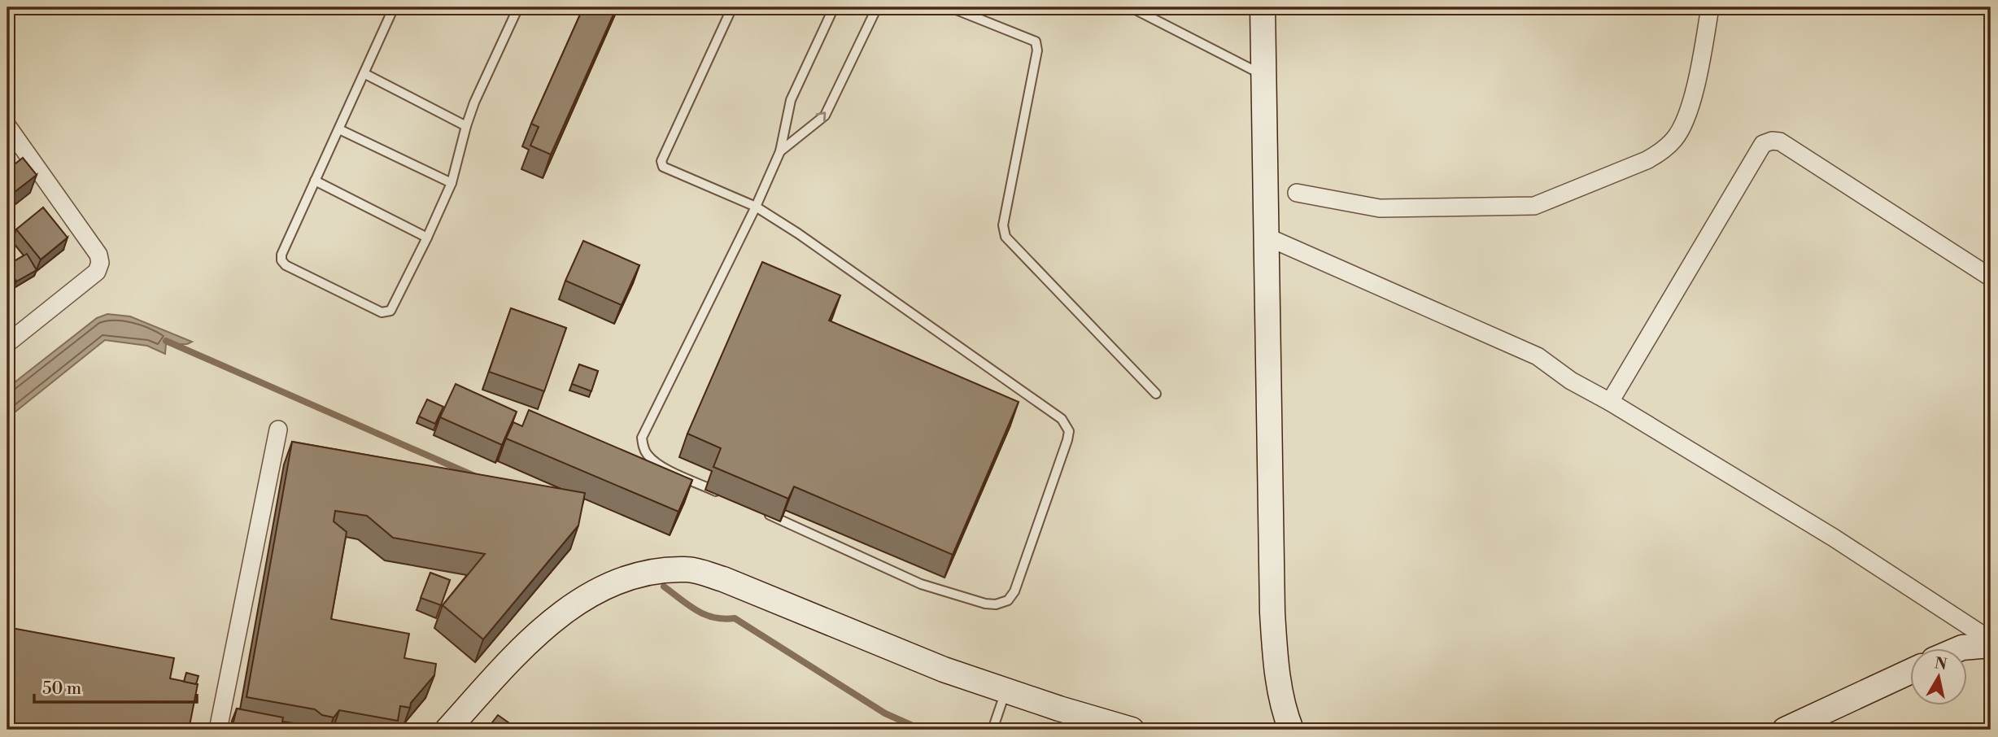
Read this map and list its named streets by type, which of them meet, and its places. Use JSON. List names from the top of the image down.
{
  "scale_bar": "50 m",
  "north": "top"
}
